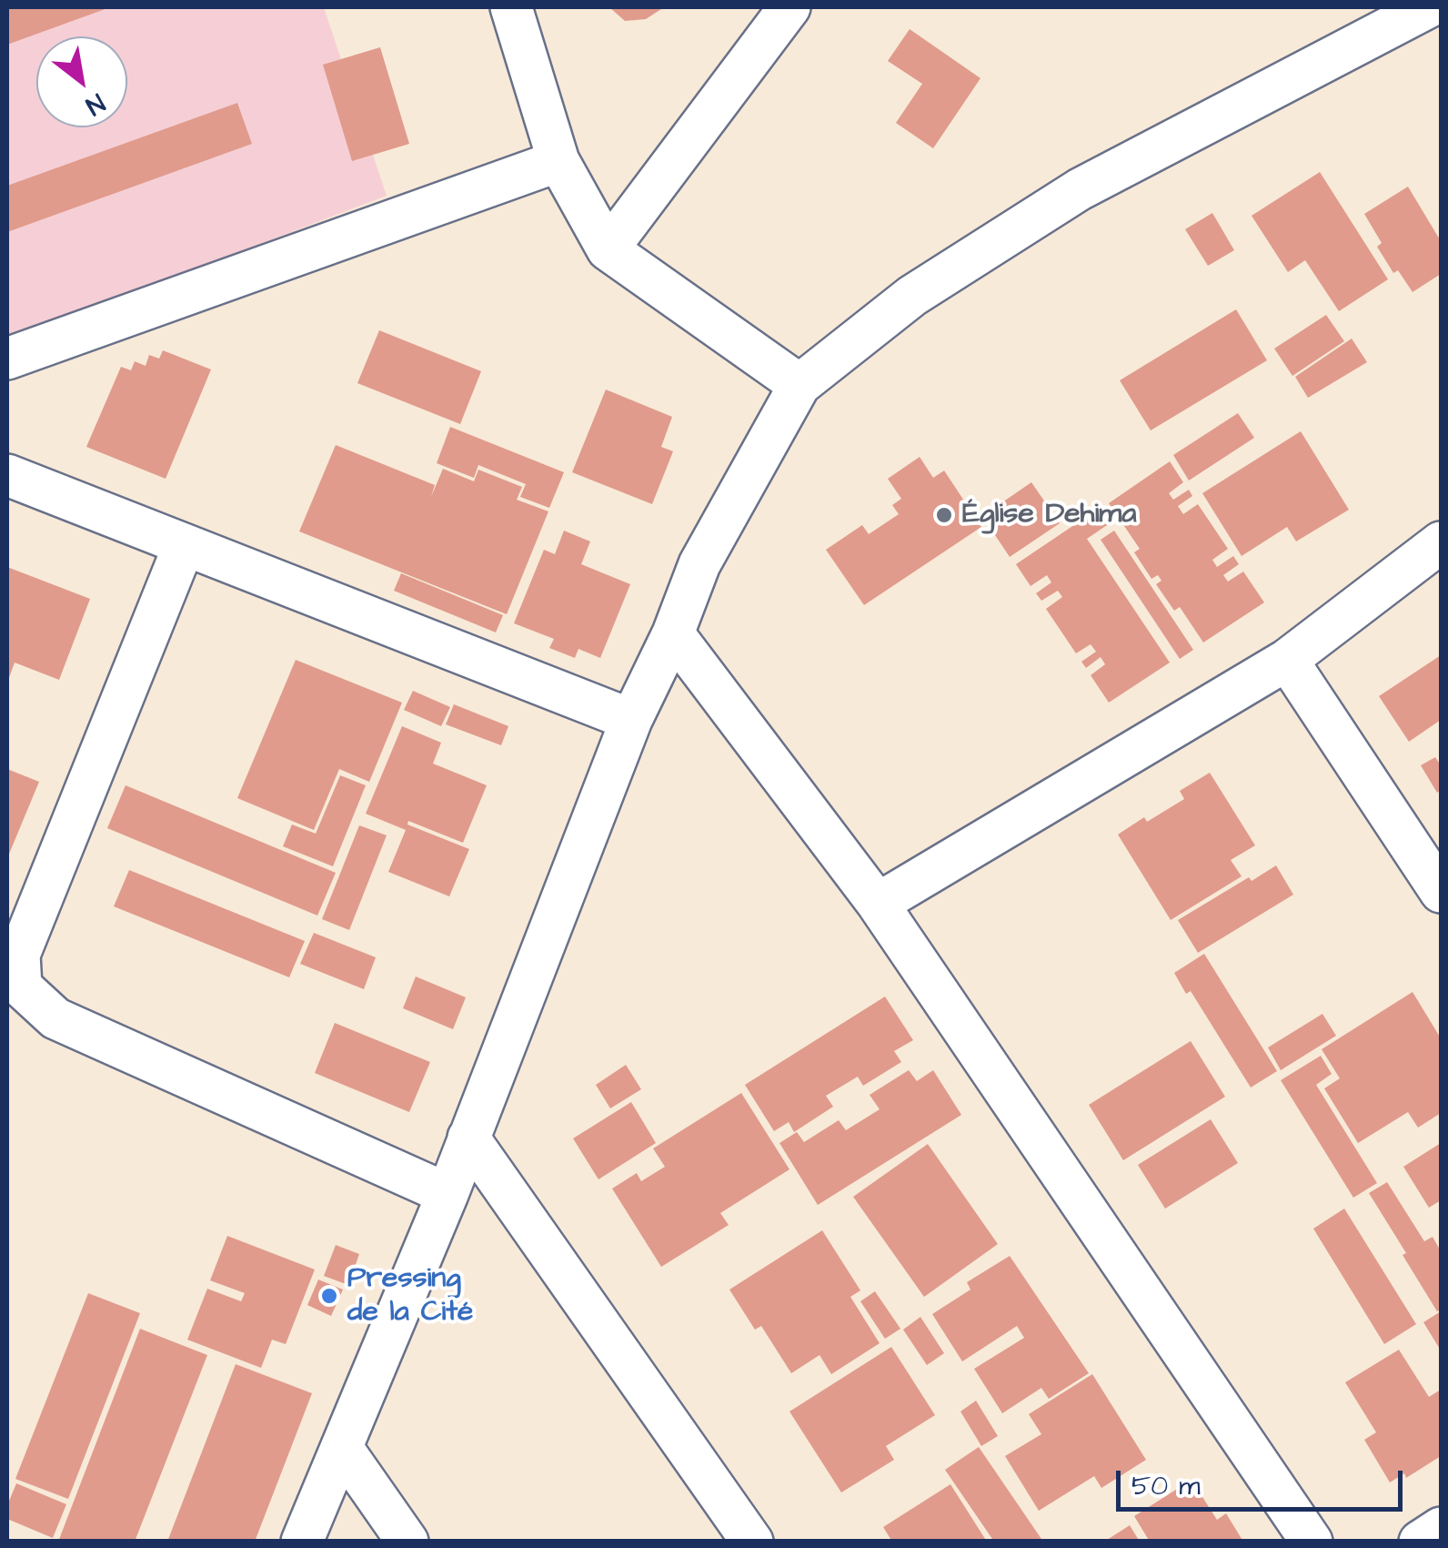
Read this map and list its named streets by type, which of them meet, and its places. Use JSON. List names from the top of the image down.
{
  "places": ["Église Dehima", "Pressing de la Cité"],
  "scale_bar": "50 m",
  "north": "bottom right"
}
